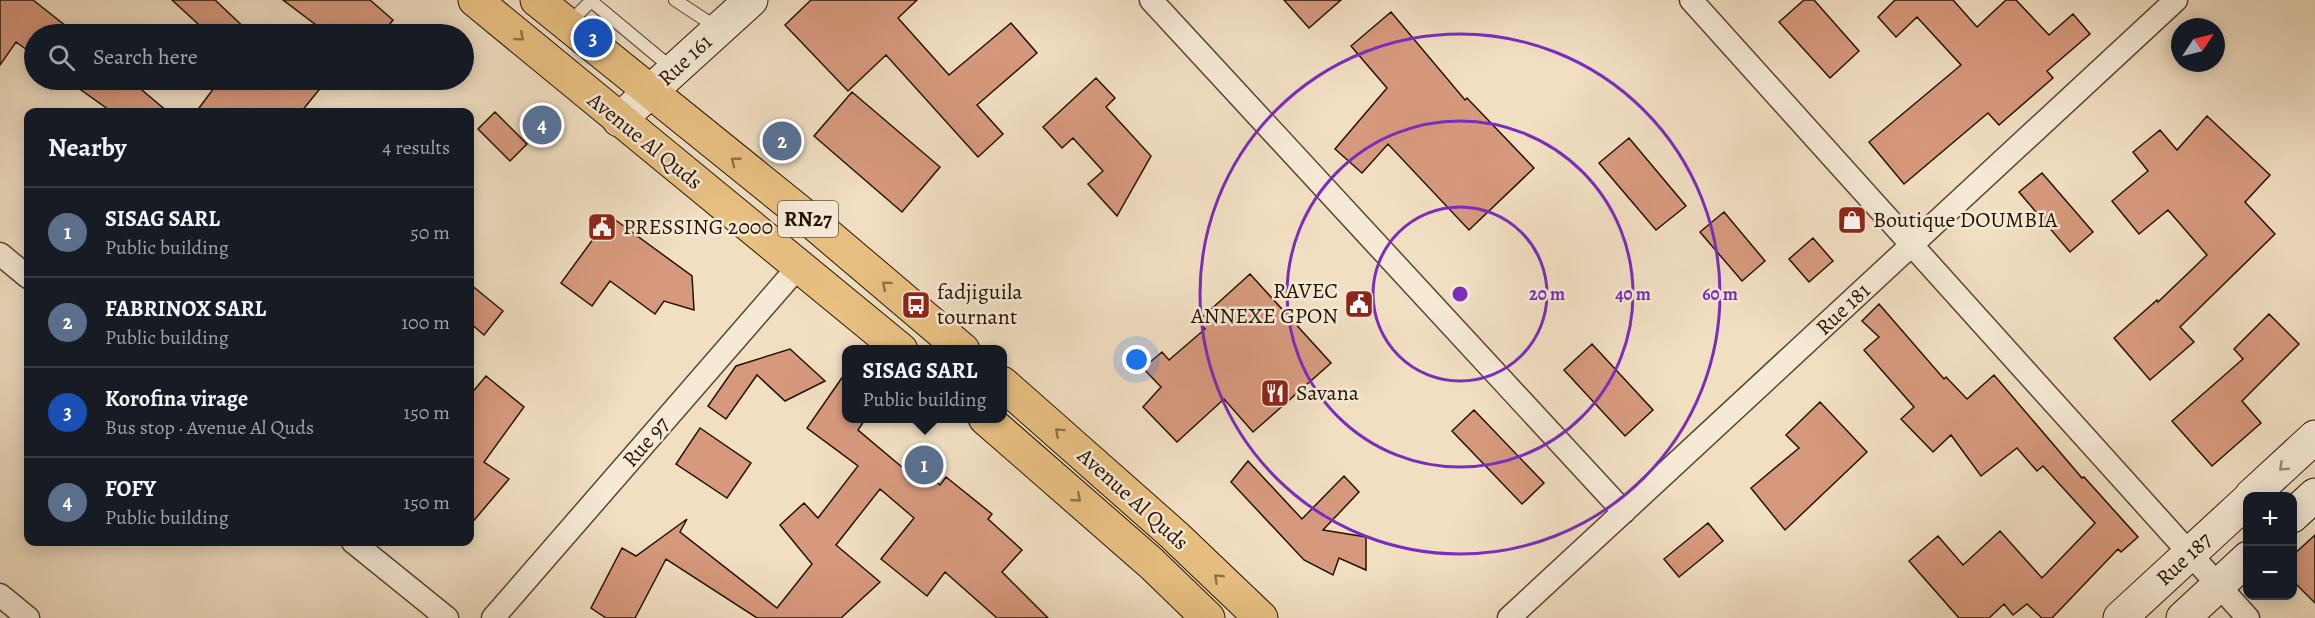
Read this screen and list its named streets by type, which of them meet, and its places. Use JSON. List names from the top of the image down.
{
  "streets": {
    "main road": ["Avenue Al Quds", "RN27"],
    "street": [
      "Rue 161",
      "Rue 181",
      "Rue 97",
      "Rue 187"
    ]
  },
  "crossings": [
    ["Rue 161", "Avenue Al Quds"],
    ["Avenue Al Quds", "Rue 97"]
  ],
  "places": {
    "shop": ["Boutique DOUMBIA"],
    "public building": ["PRESSING 2000", "RAVEC ANNEXE GPON"],
    "bus stop": ["fadjiguila tournant"],
    "restaurant": ["Savana"]
  },
  "north": "top right",
  "page": {
    "pins": [
      "3",
      "4",
      "2",
      "1"
    ],
    "search": "Search here",
    "heading": ["Nearby", "4 results"],
    "list": [
      {
        "mark": "1",
        "name": "SISAG SARL",
        "note": "Public building",
        "value": "50 m"
      },
      {
        "mark": "2",
        "name": "FABRINOX SARL",
        "note": "Public building",
        "value": "100 m"
      },
      {
        "mark": "3",
        "name": "Korofina virage",
        "note": "Bus stop · Avenue Al Quds",
        "value": "150 m"
      },
      {
        "mark": "4",
        "name": "FOFY",
        "note": "Public building",
        "value": "150 m"
      }
    ],
    "popup": ["SISAG SARL", "Public building"],
    "map_buttons": ["+", "−"]
  },
  "rings": ["20 m", "40 m", "60 m"]
}
